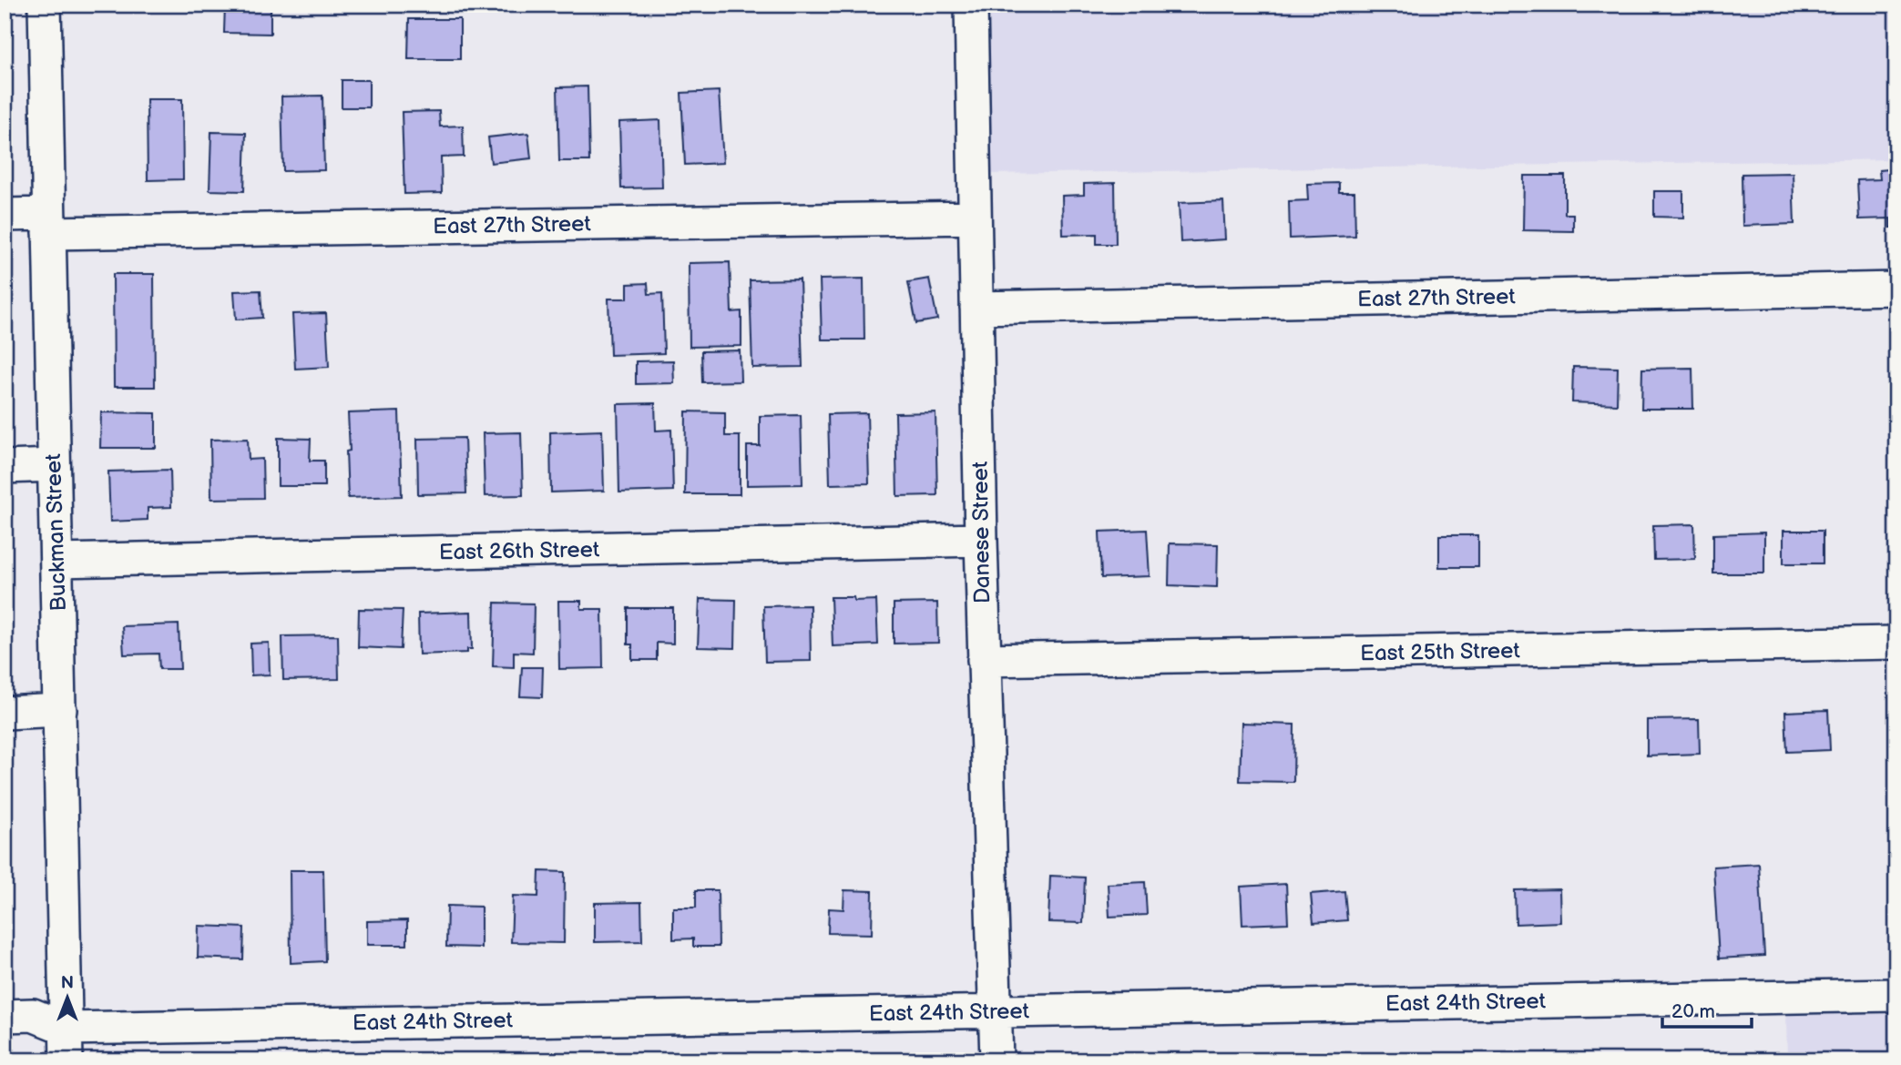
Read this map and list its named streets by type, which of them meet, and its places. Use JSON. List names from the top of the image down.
{
  "streets": {
    "street": [
      "East 27th Street",
      "Buckman Street",
      "Danese Street",
      "East 26th Street",
      "East 25th Street",
      "East 24th Street"
    ]
  },
  "crossings": [
    ["East 27th Street", "Buckman Street"],
    ["East 27th Street", "Danese Street"],
    ["Buckman Street", "East 26th Street"],
    ["Buckman Street", "East 24th Street"],
    ["Danese Street", "East 26th Street"],
    ["Danese Street", "East 25th Street"],
    ["Danese Street", "East 24th Street"]
  ],
  "scale_bar": "20 m",
  "north": "top"
}
